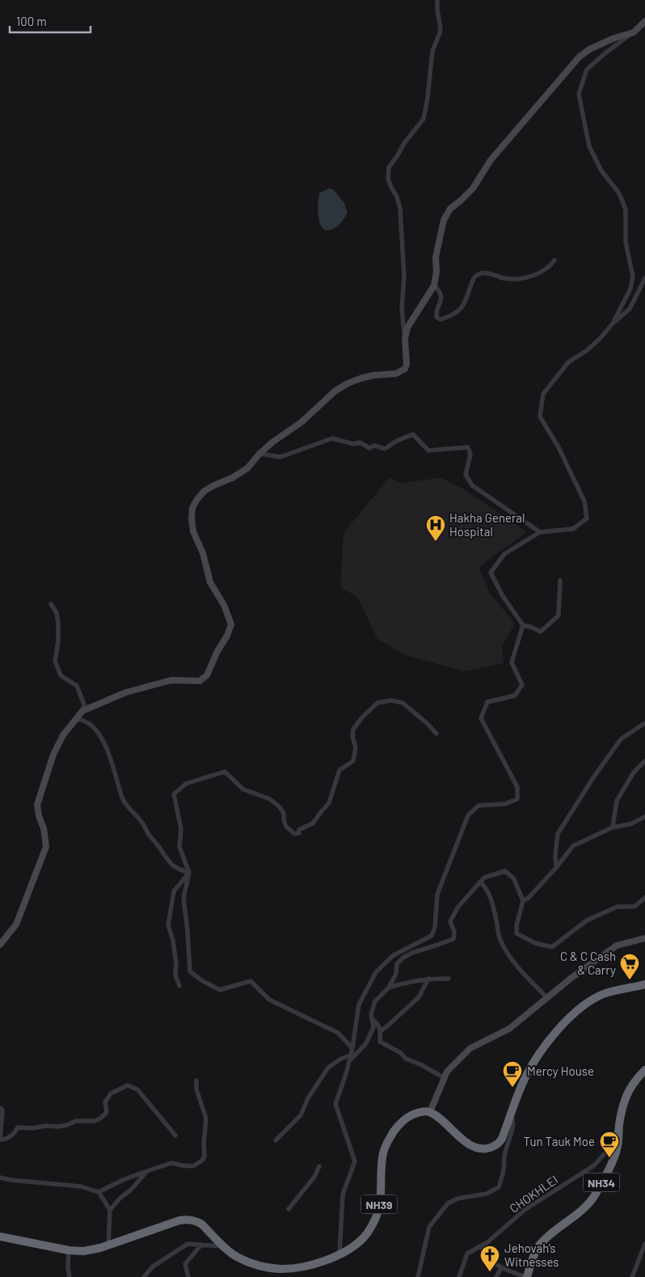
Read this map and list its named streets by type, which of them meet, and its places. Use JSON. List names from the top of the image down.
{
  "streets": {
    "highway": ["NH34", "NH39"],
    "street": ["CHOKHLEI"]
  },
  "crossings": [
    ["NH34", "CHOKHLEI"]
  ],
  "places": {
    "hospital": ["Hakha General Hospital"],
    "supermarket": ["C & C Cash & Carry"],
    "cafe": ["Mercy House", "Tun Tauk Moe"],
    "church": ["Jehovah's Witnesses"]
  },
  "scale_bar": "100 m"
}
